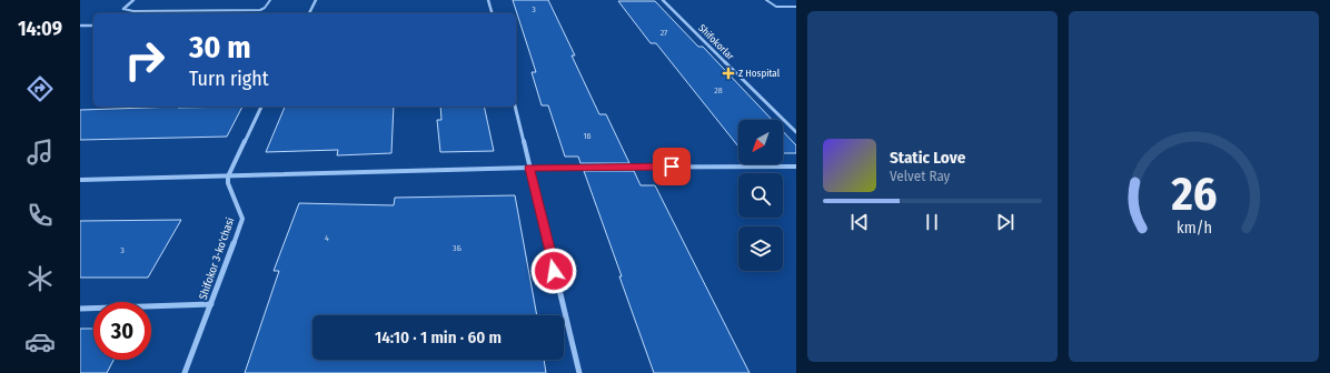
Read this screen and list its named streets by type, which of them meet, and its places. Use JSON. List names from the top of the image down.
{
  "streets": {
    "street": ["Shifokorlar", "Shifokor 3-ko'chasi"]
  },
  "places": {
    "health": ["Z Hospital"]
  },
  "house_numbers": [
    "3",
    "27",
    "28",
    "16",
    "4",
    "3Б",
    "3"
  ],
  "north": "bottom left",
  "page": {
    "tabs": "14:09",
    "turn": ["30 m", "Turn right"],
    "song": ["Static Love", "Velvet Ray"],
    "limit": "30",
    "trip": "14:10 · 1 min · 60 m",
    "gauge": ["26", "km/h"]
  }
}
